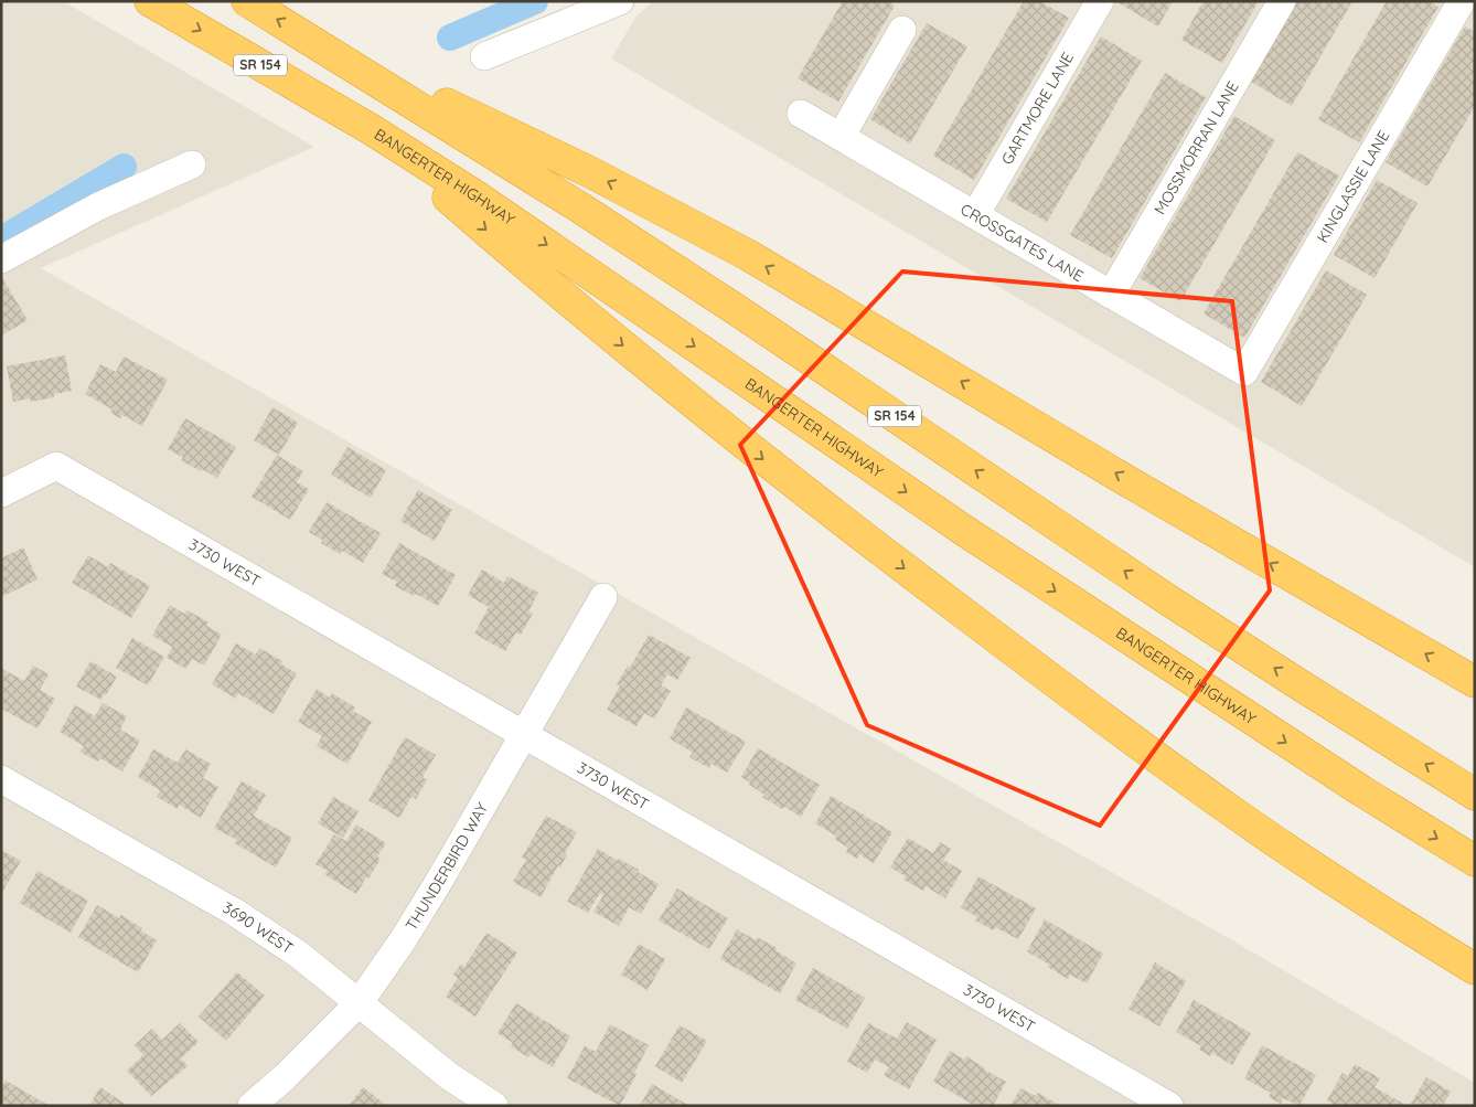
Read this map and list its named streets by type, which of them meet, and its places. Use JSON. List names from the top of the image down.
{
  "streets": {
    "highway": ["SR 154", "BANGERTER HIGHWAY"],
    "street": [
      "GARTMORE LANE",
      "MOSSMORRAN LANE",
      "KINGLASSIE LANE",
      "CROSSGATES LANE",
      "3730 WEST",
      "THUNDERBIRD WAY",
      "3690 WEST"
    ]
  },
  "crossings": [
    ["GARTMORE LANE", "CROSSGATES LANE"],
    ["MOSSMORRAN LANE", "CROSSGATES LANE"],
    ["KINGLASSIE LANE", "CROSSGATES LANE"],
    ["3730 WEST", "THUNDERBIRD WAY"],
    ["THUNDERBIRD WAY", "3690 WEST"]
  ]
}
